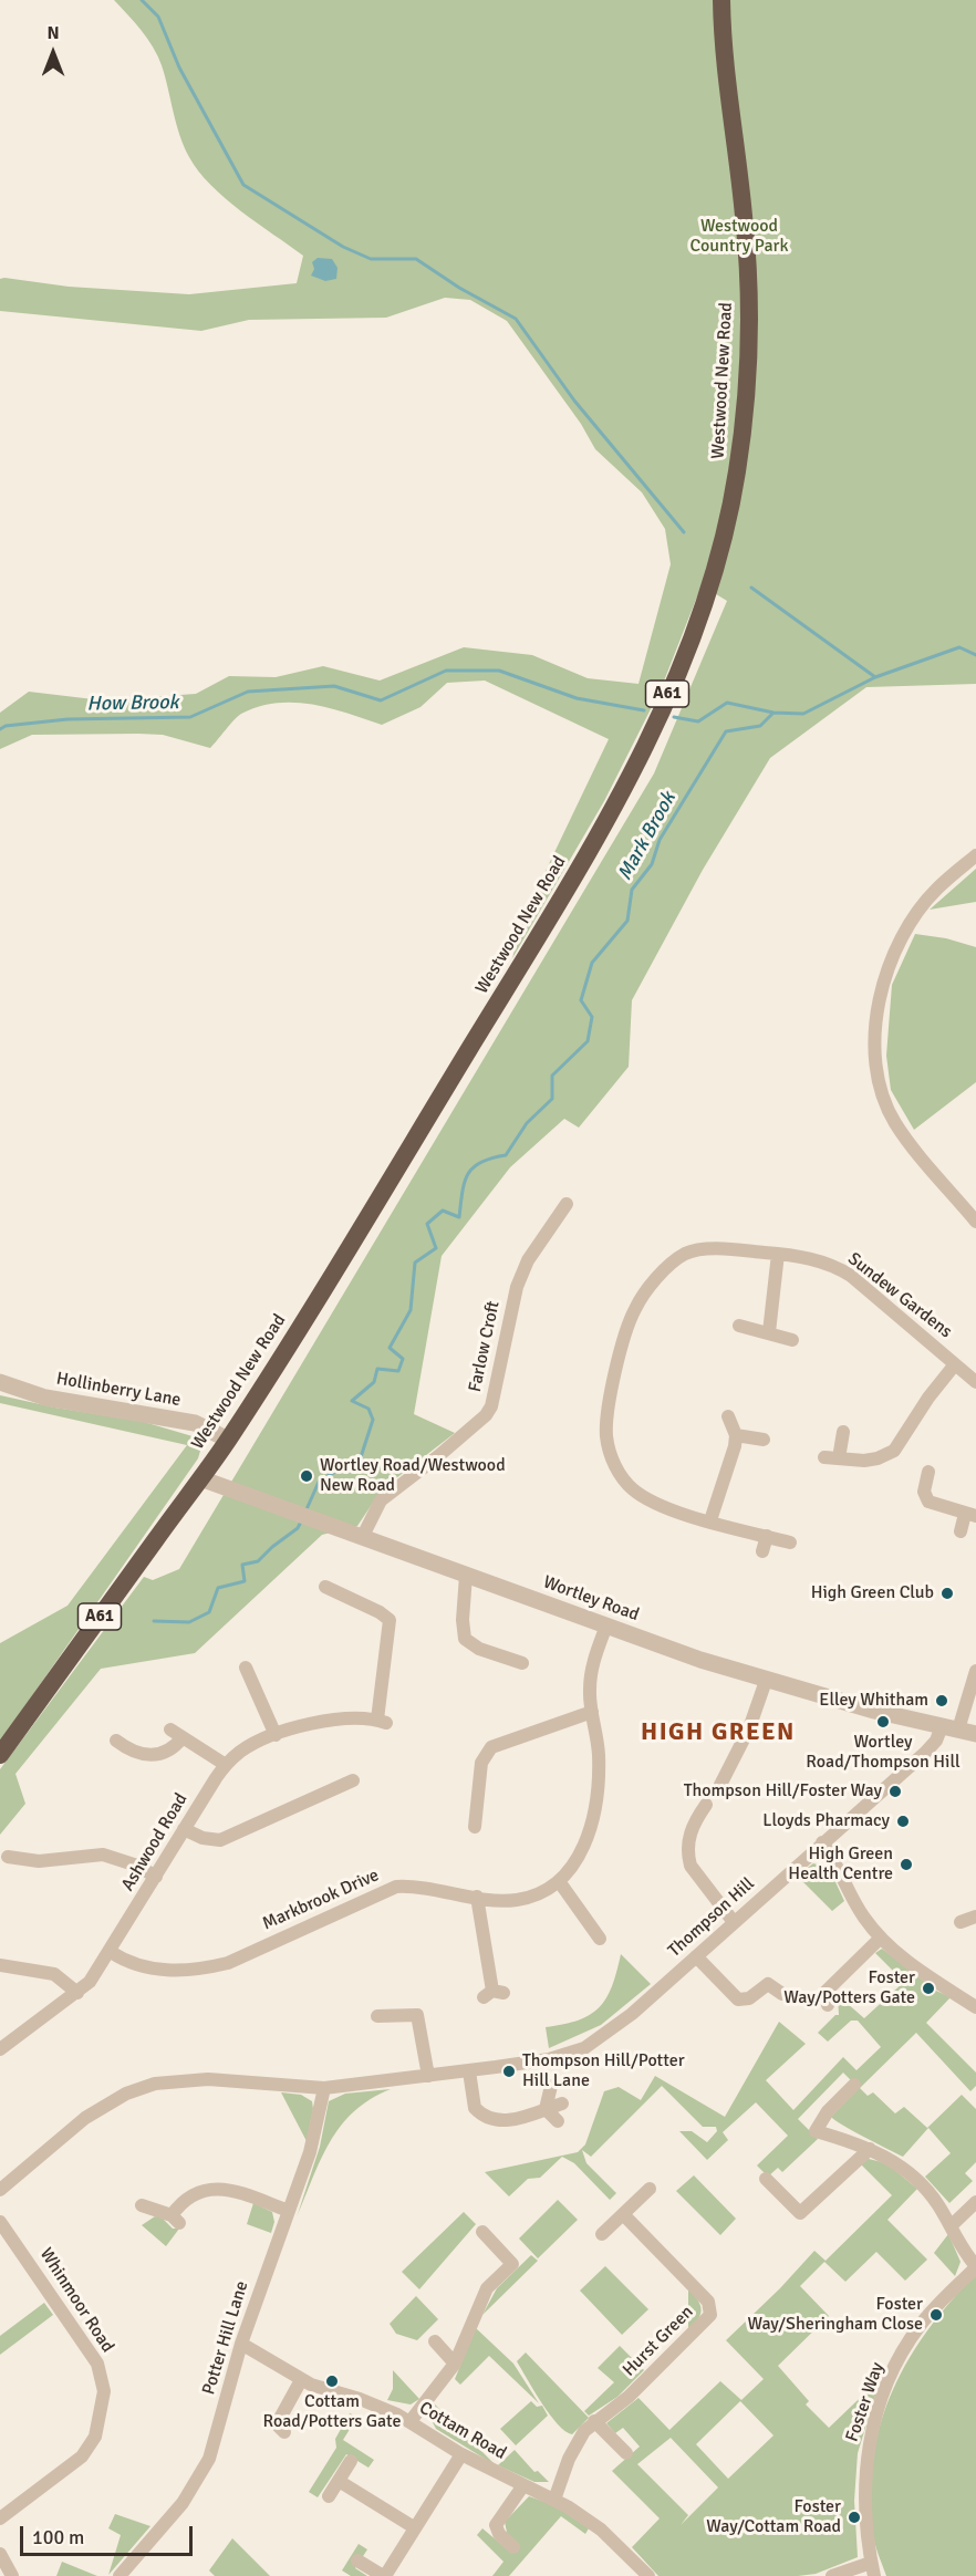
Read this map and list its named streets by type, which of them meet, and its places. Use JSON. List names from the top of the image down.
{
  "streets": {
    "highway": ["Westwood New Road", "A61"],
    "street": [
      "Sundew Gardens",
      "Farlow Croft",
      "Hollinberry Lane",
      "Wortley Road",
      "Ashwood Road",
      "Markbrook Drive",
      "Thompson Hill",
      "Whinmoor Road",
      "Potter Hill Lane",
      "Hurst Green",
      "Foster Way",
      "Cottam Road"
    ]
  },
  "crossings": [
    ["Westwood New Road", "Hollinberry Lane"],
    ["Westwood New Road", "Wortley Road"],
    ["Farlow Croft", "Wortley Road"],
    ["Wortley Road", "Markbrook Drive"],
    ["Wortley Road", "Thompson Hill"],
    ["Ashwood Road", "Markbrook Drive"],
    ["Thompson Hill", "Potter Hill Lane"],
    ["Potter Hill Lane", "Cottam Road"],
    ["Hurst Green", "Cottam Road"]
  ],
  "districts": ["HIGH GREEN"],
  "water": ["How Brook", "Mark Brook"],
  "parks": ["Westwood Country Park"],
  "places": [
    "Wortley Road/Westwood New Road",
    "High Green Club",
    "Elley Whitham",
    "Wortley Road/Thompson Hill",
    "Thompson Hill/Foster Way",
    "Lloyds Pharmacy",
    "High Green Health Centre",
    "Foster Way/Potters Gate",
    "Thompson Hill/Potter Hill Lane",
    "Foster Way/Sheringham Close",
    "Cottam Road/Potters Gate",
    "Foster Way/Cottam Road"
  ],
  "scale_bar": "100 m",
  "north": "top"
}
